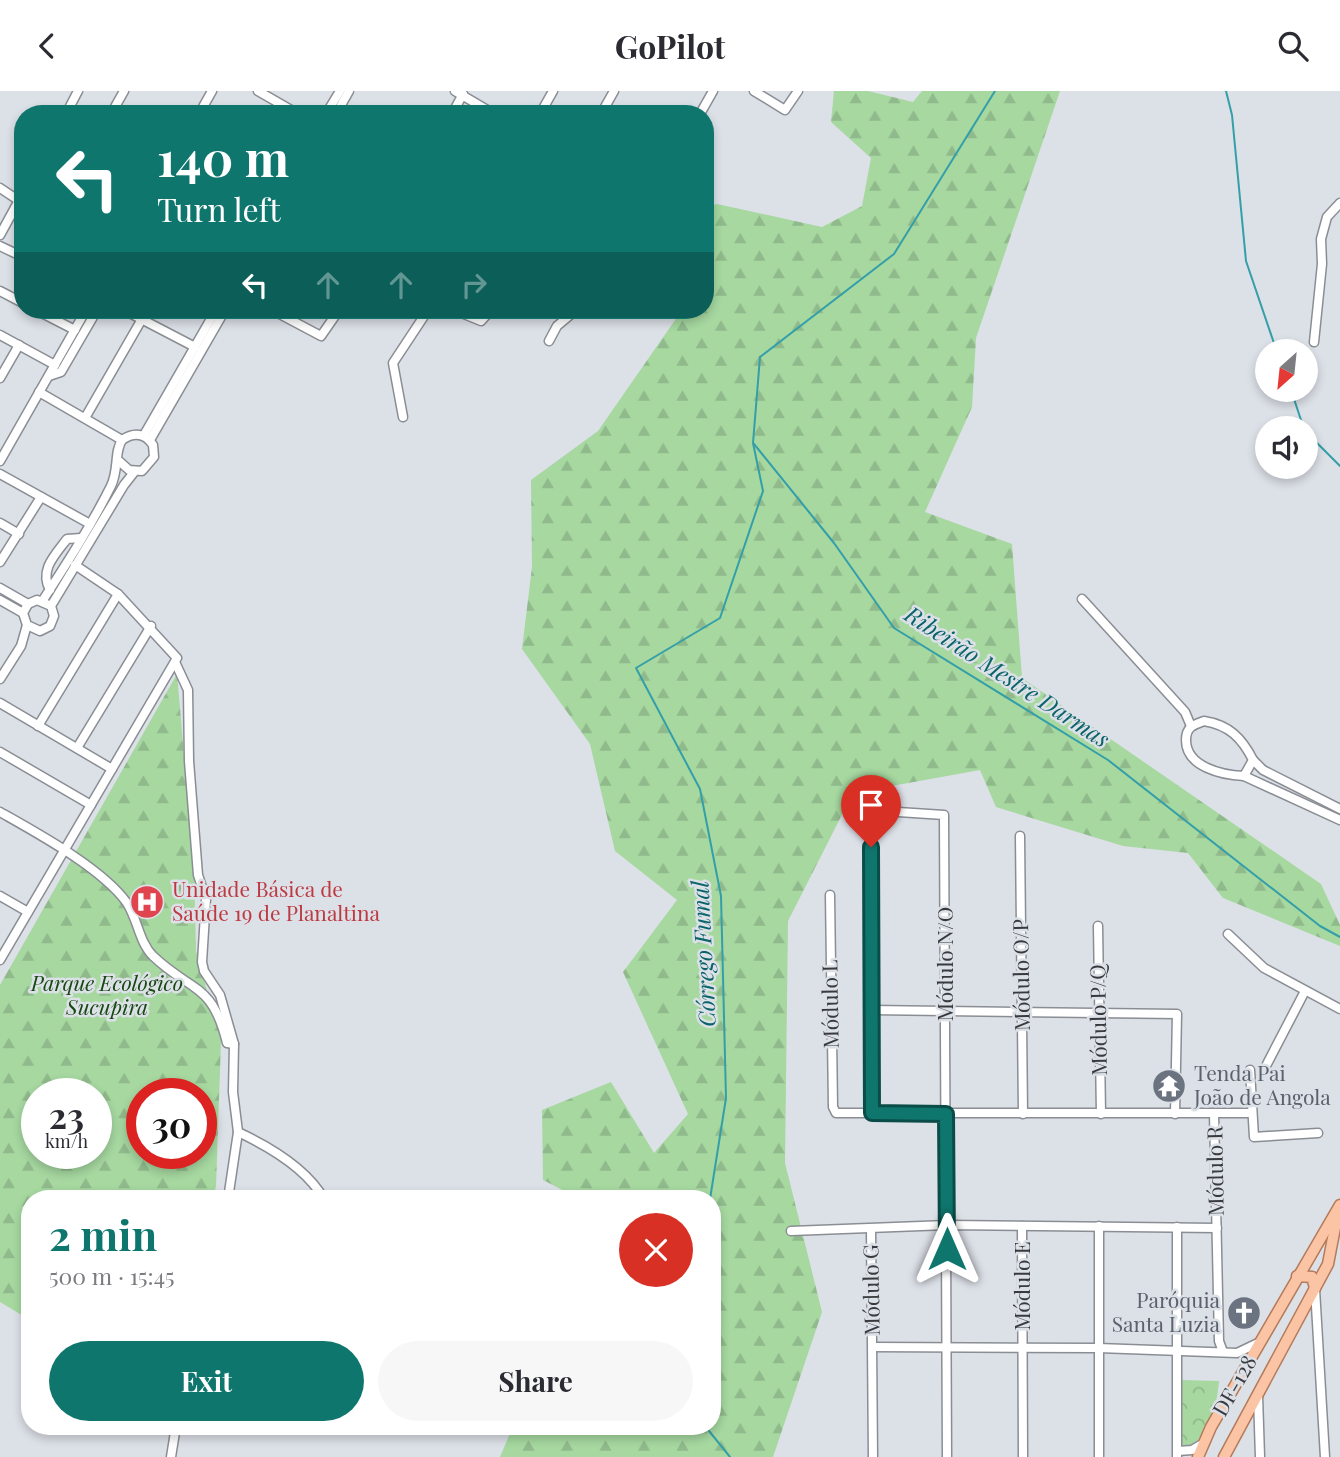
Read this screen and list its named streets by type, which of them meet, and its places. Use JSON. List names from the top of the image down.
{
  "streets": {
    "main road": ["DF-128"],
    "street": [
      "Módulo N/O",
      "Módulo O/P",
      "Módulo L",
      "Módulo P/Q",
      "Módulo R",
      "Módulo E",
      "Módulo G"
    ]
  },
  "water": ["Ribeirão Mestre Darmas", "Córrego Fumal"],
  "parks": ["Parque Ecológico Sucupira"],
  "places": {
    "hospital": ["Unidade Básica de Saúde 19 de Planaltina"],
    "temple": ["Tenda Pai João de Angola"],
    "church": ["Paróquia Santa Luzia"]
  },
  "north": "bottom left",
  "page": {
    "header": "GoPilot",
    "turn": ["140 m", "Turn left"],
    "speed": "23 km/h",
    "limit": "30",
    "heading": ["2 min", "500 m · 15:45"],
    "buttons": ["Exit", "Share"]
  }
}
